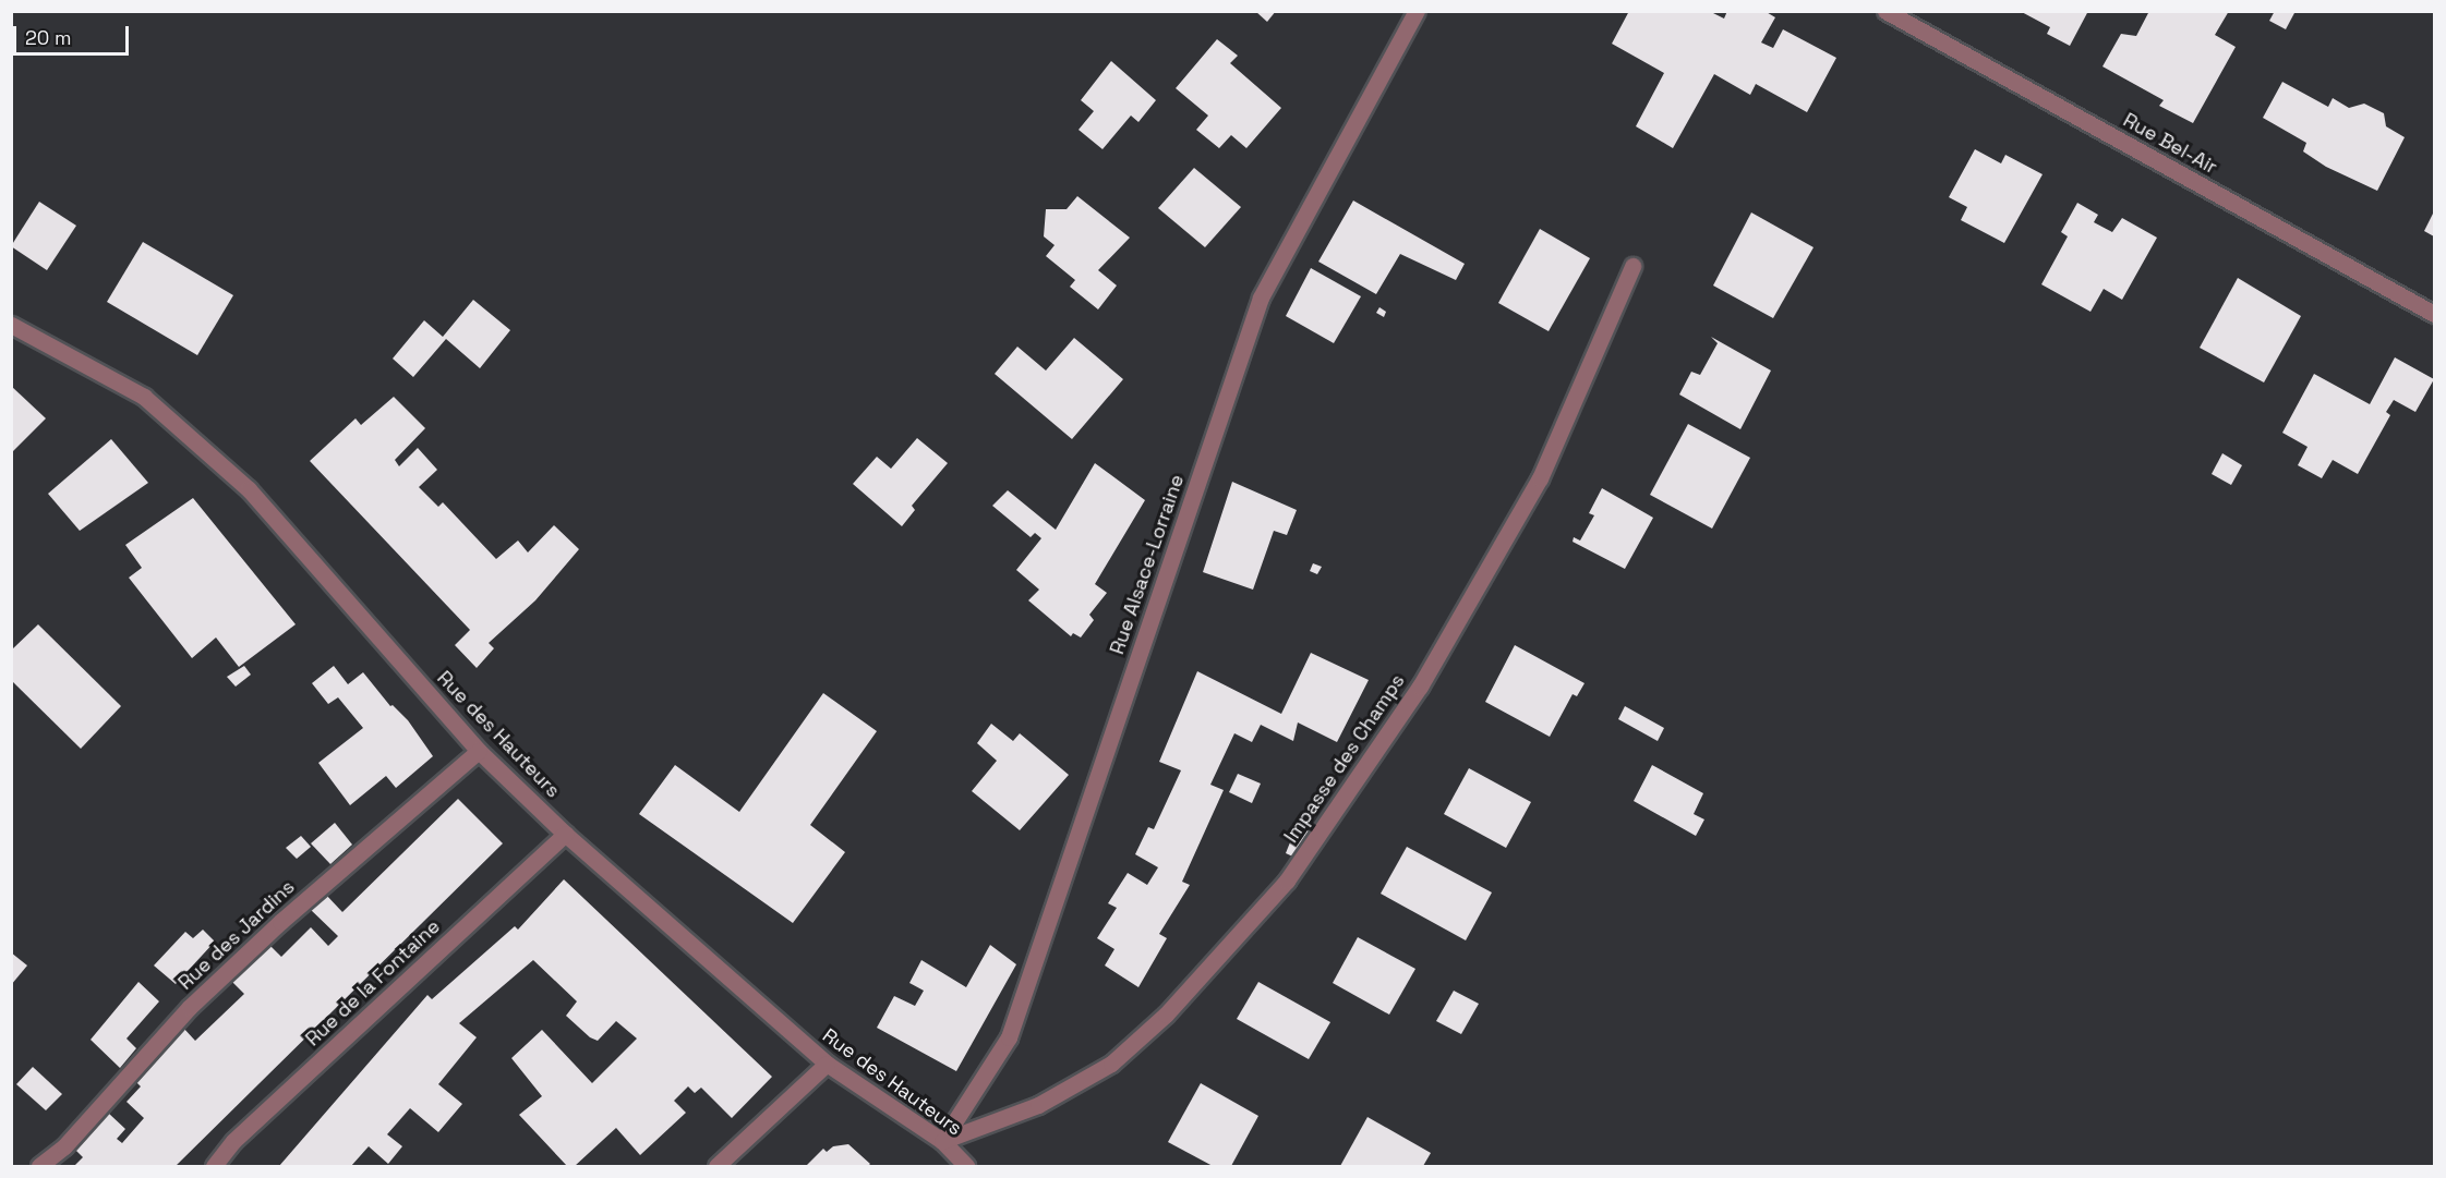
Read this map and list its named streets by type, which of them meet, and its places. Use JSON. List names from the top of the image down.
{
  "streets": {
    "street": [
      "Rue Bel-Air",
      "Rue Alsace-Lorraine",
      "Rue des Hauteurs",
      "Impasse des Champs",
      "Rue des Jardins",
      "Rue de la Fontaine"
    ]
  },
  "crossings": [
    ["Rue Alsace-Lorraine", "Rue des Hauteurs"],
    ["Rue Alsace-Lorraine", "Impasse des Champs"],
    ["Rue des Hauteurs", "Impasse des Champs"],
    ["Rue des Hauteurs", "Rue des Jardins"],
    ["Rue des Hauteurs", "Rue de la Fontaine"]
  ],
  "scale_bar": "20 m"
}
